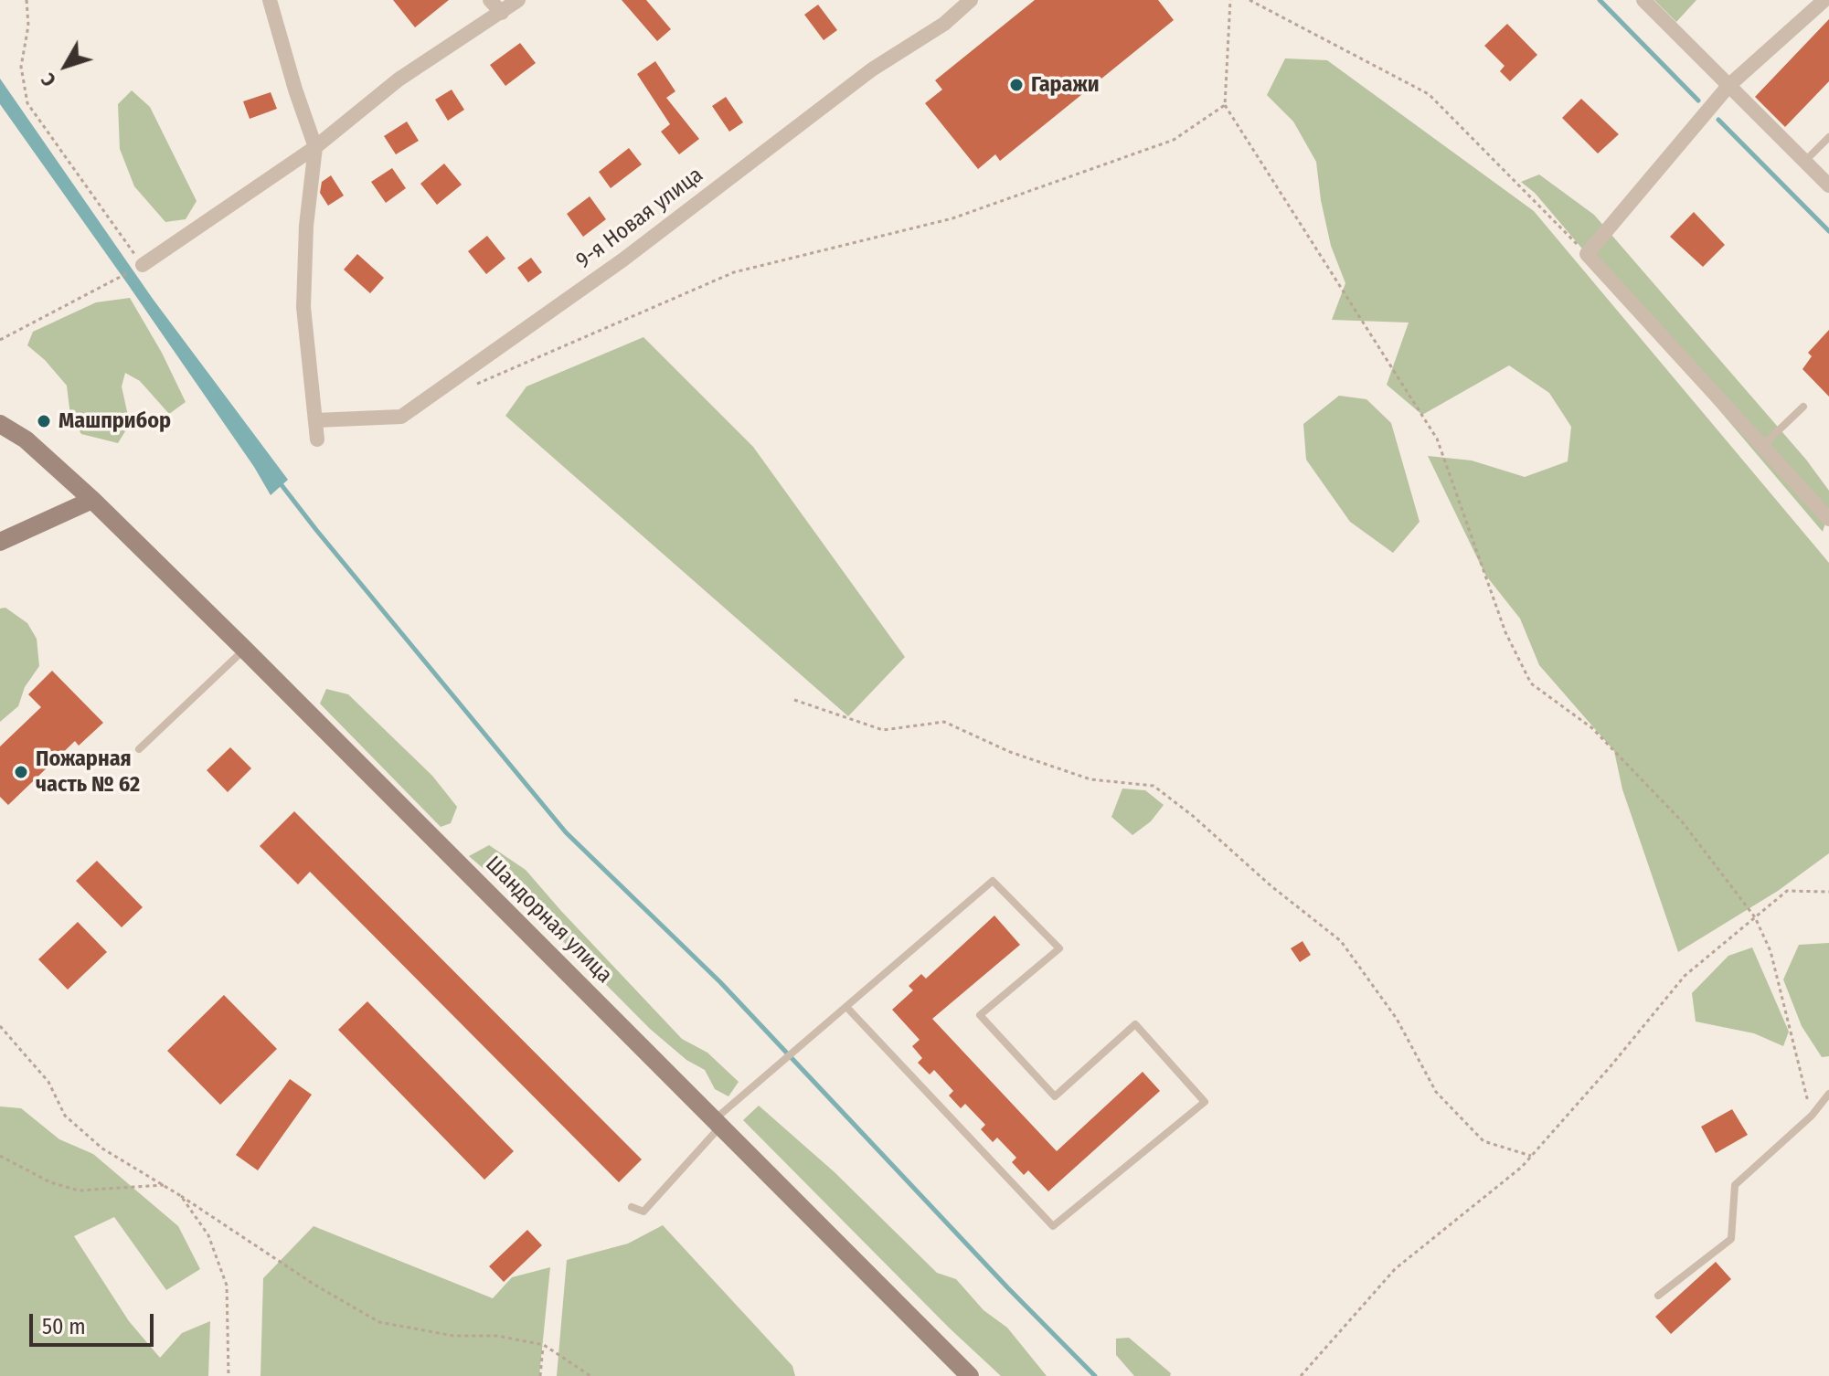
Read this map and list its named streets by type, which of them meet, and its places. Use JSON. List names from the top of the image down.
{
  "streets": {
    "street": ["9-я Новая улица", "Шандорная улица"]
  },
  "places": ["Гаражи", "Машприбор", "Пожарная часть № 62"],
  "scale_bar": "50 m",
  "north": "bottom left"
}
